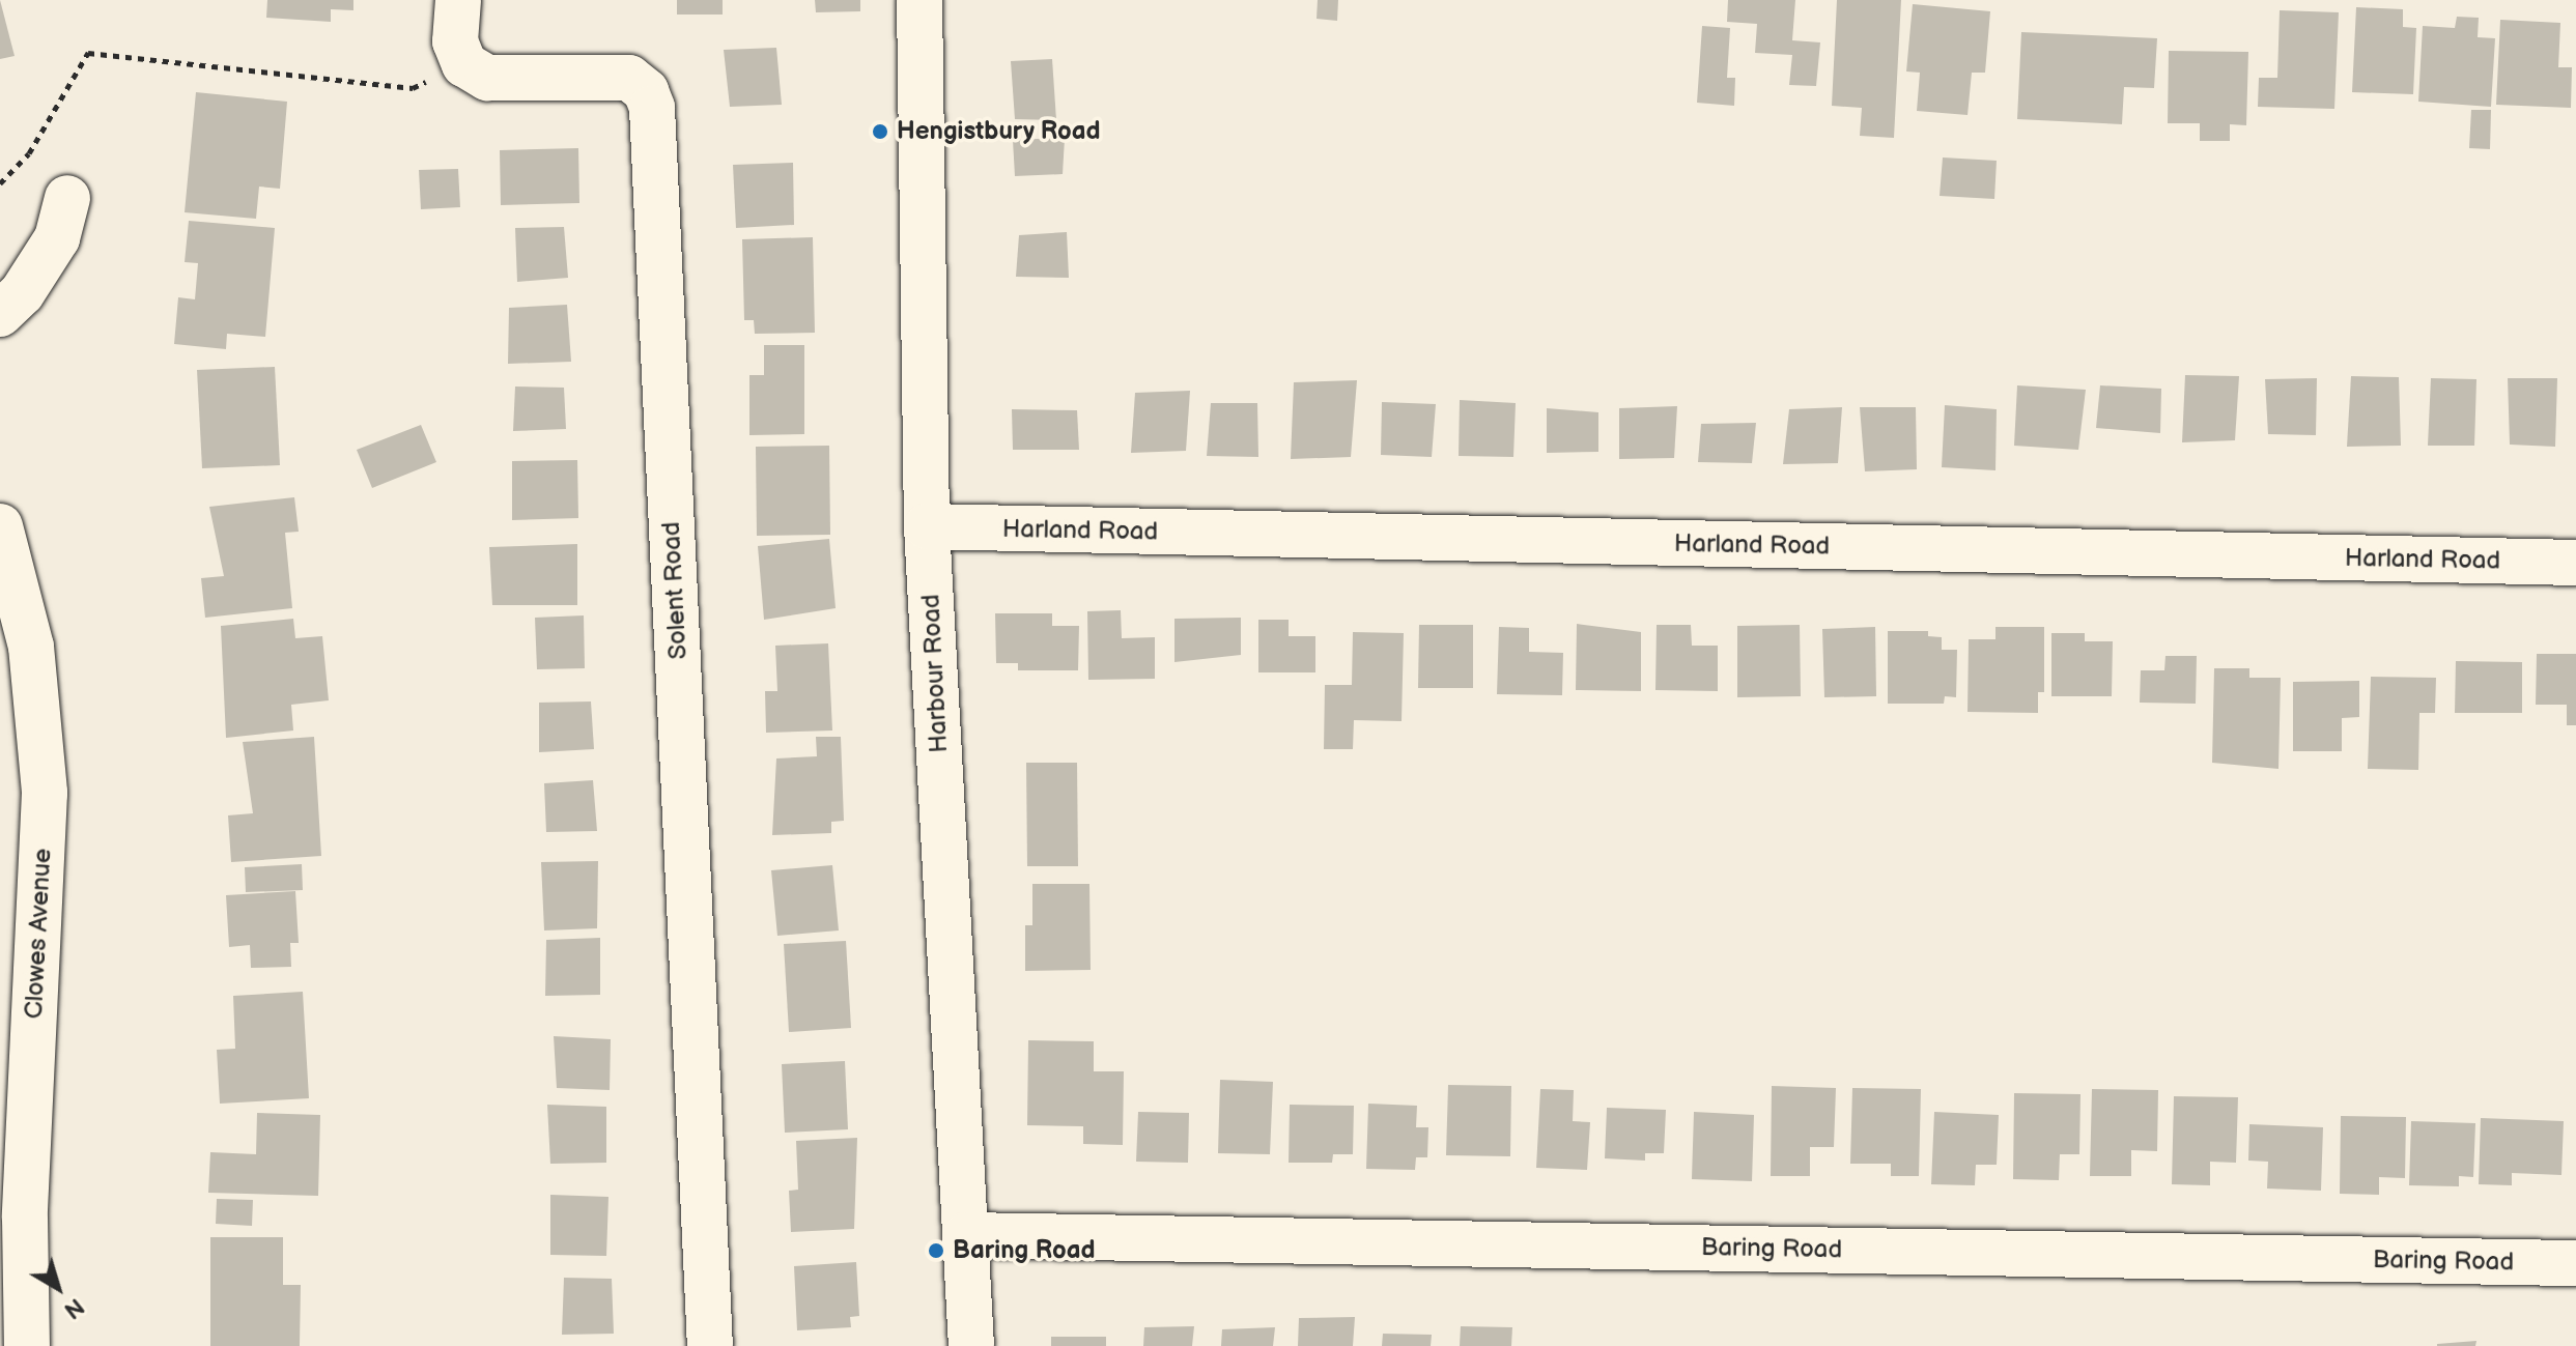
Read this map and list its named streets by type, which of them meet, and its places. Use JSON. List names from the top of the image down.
{
  "streets": {
    "street": [
      "Harland Road",
      "Solent Road",
      "Harbour Road",
      "Clowes Avenue",
      "Baring Road"
    ]
  },
  "crossings": [
    ["Harland Road", "Harbour Road"],
    ["Harbour Road", "Baring Road"]
  ],
  "places": ["Hengistbury Road", "Baring Road"],
  "north": "bottom right"
}
